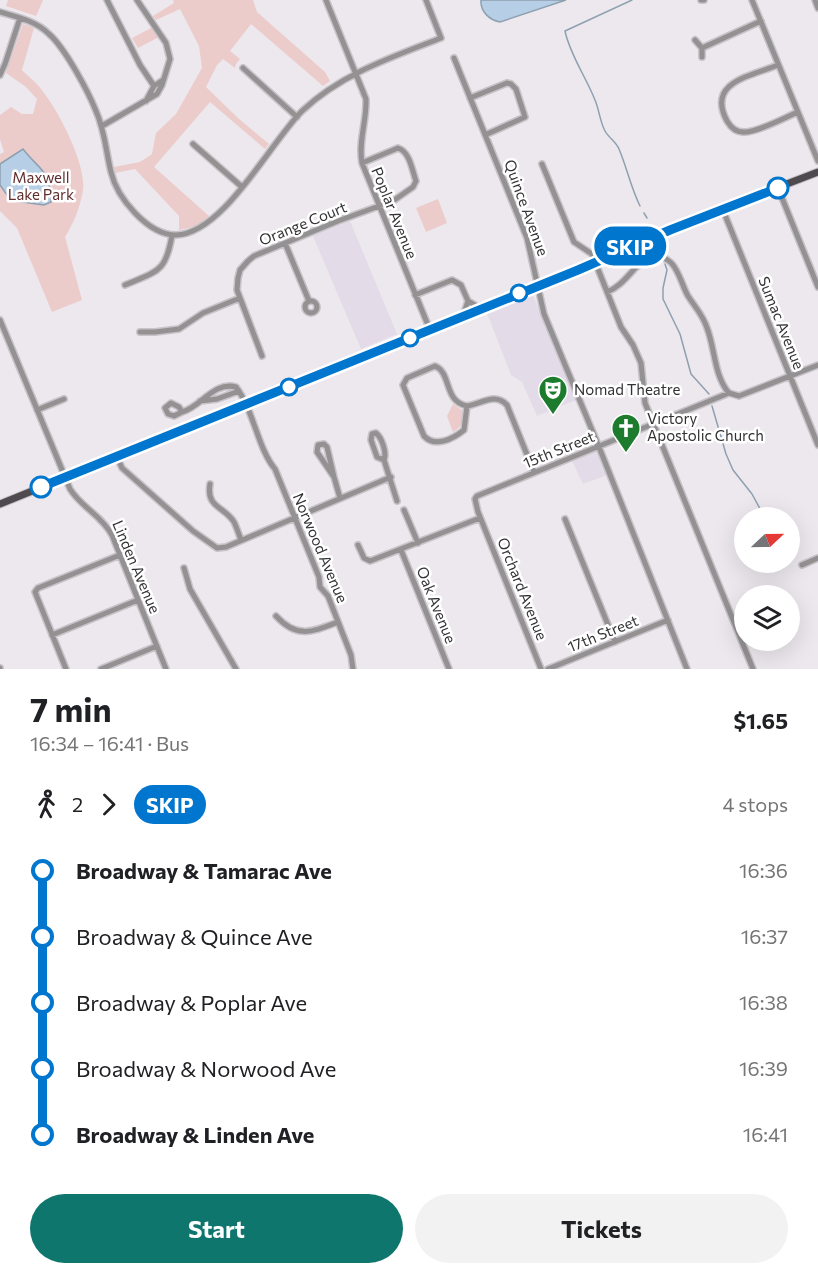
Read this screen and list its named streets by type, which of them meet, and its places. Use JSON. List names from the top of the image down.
{
  "streets": {
    "street": [
      "Quince Avenue",
      "Poplar Avenue",
      "Orange Court",
      "Sumac Avenue",
      "15th Street",
      "Norwood Avenue",
      "Linden Avenue",
      "Orchard Avenue",
      "Oak Avenue",
      "17th Street"
    ]
  },
  "crossings": [
    ["Quince Avenue", "15th Street"],
    ["Quince Avenue", "17th Street"],
    ["Poplar Avenue", "Orange Court"],
    ["Sumac Avenue", "15th Street"],
    ["15th Street", "Orchard Avenue"]
  ],
  "parks": ["Maxwell Lake Park"],
  "places": {
    "theatre": ["Nomad Theatre"],
    "church": ["Victory Apostolic Church"]
  },
  "lines": ["bus line SKIP"],
  "north": "right",
  "page": {
    "on_map": "SKIP",
    "heading": ["7 min", "16:34 – 16:41 · Bus", "$1.65"],
    "legs": ["2", "SKIP", "4 stops"],
    "list": [
      {
        "name": "Broadway & Tamarac Ave",
        "value": "16:36"
      },
      {
        "name": "Broadway & Quince Ave",
        "value": "16:37"
      },
      {
        "name": "Broadway & Poplar Ave",
        "value": "16:38"
      },
      {
        "name": "Broadway & Norwood Ave",
        "value": "16:39"
      },
      {
        "name": "Broadway & Linden Ave",
        "value": "16:41"
      }
    ],
    "buttons": ["Start", "Tickets"]
  }
}
